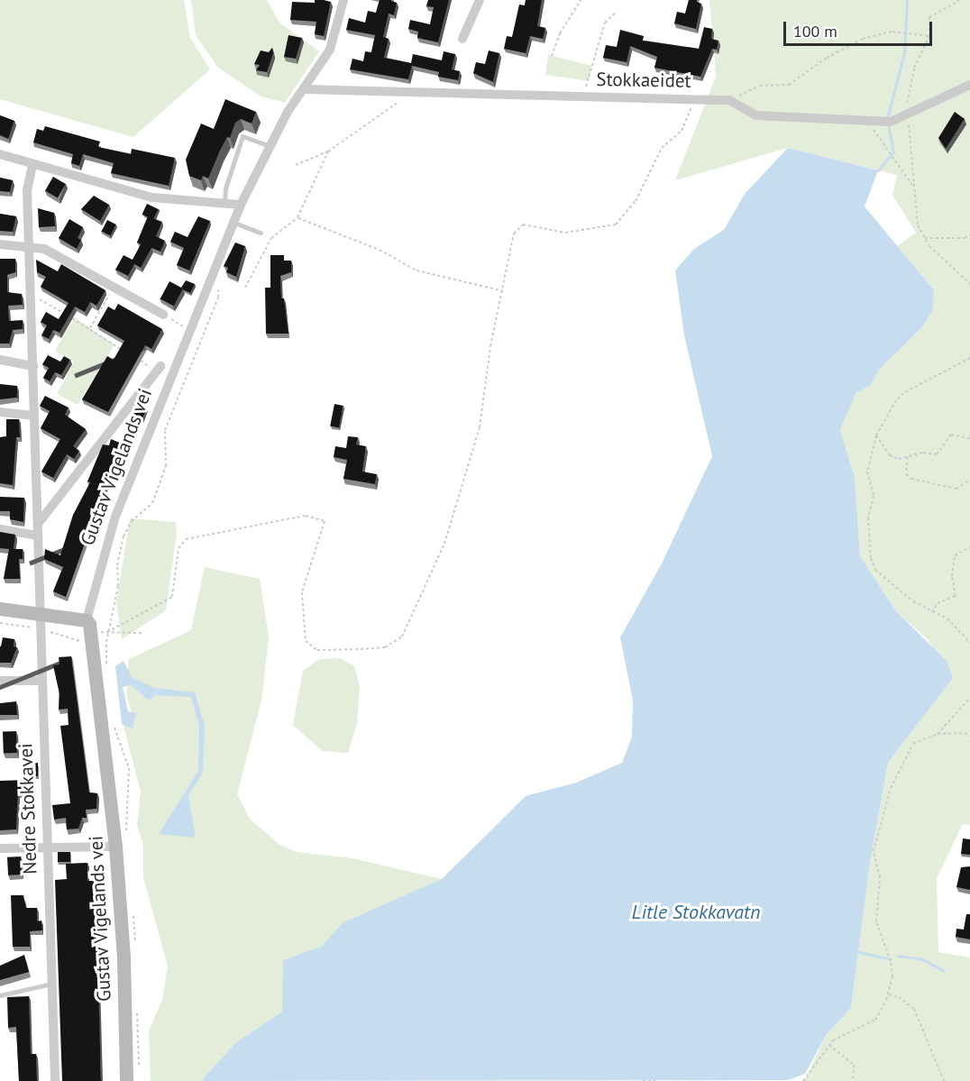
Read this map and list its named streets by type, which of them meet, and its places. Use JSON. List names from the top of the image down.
{
  "streets": {
    "main road": ["Gustav Vigelands vei"],
    "street": ["Stokkaeidet", "Nedre Stokkavei"]
  },
  "crossings": [
    ["Stokkaeidet", "Gustav Vigelands vei"]
  ],
  "water": ["Litle Stokkavatn"],
  "scale_bar": "100 m"
}
